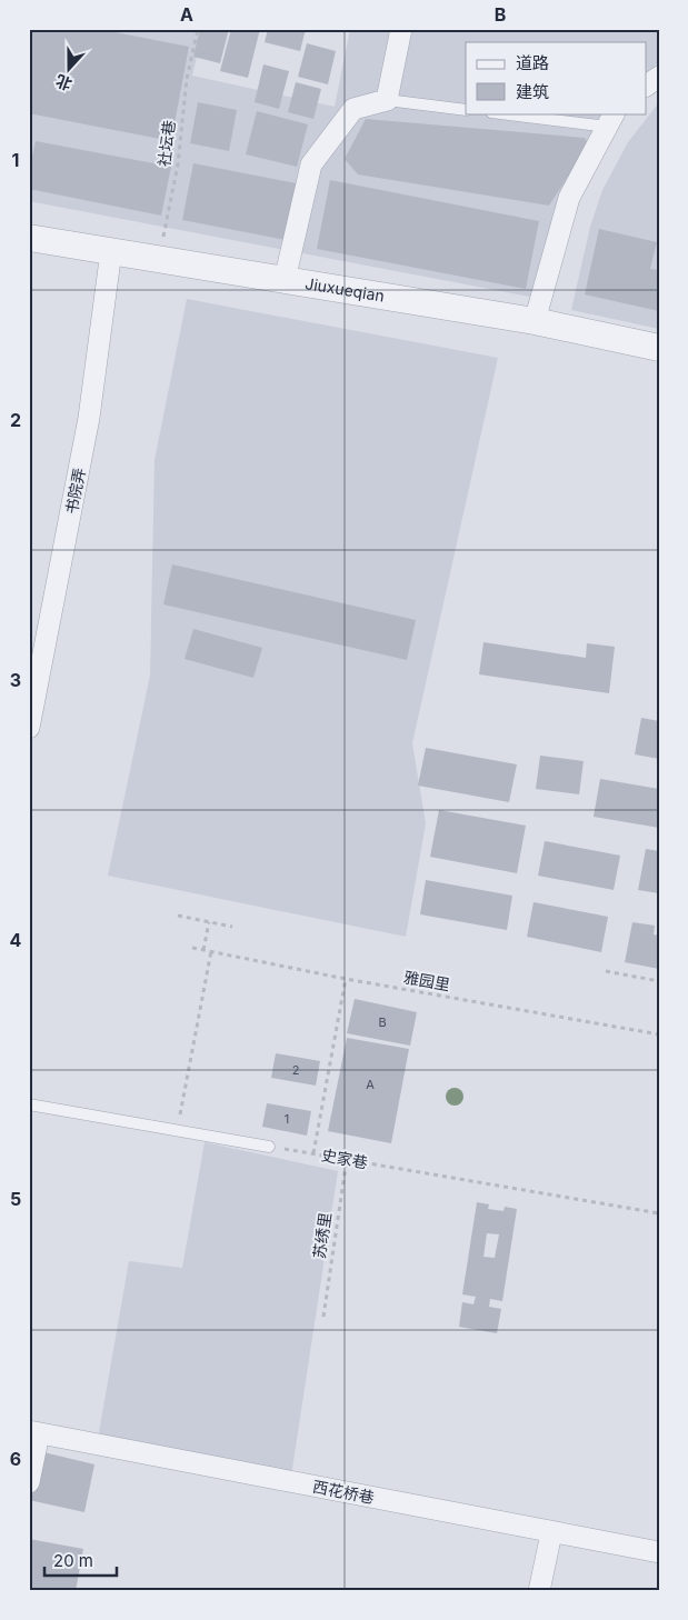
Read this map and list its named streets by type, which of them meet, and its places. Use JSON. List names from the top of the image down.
{
  "streets": {
    "street": ["Jiuxueqian", "书院弄", "西花桥巷"],
    "path": [
      "社坛巷",
      "雅园里",
      "史家巷",
      "苏绣里"
    ]
  },
  "crossings": [
    ["社坛巷", "Jiuxueqian"],
    ["Jiuxueqian", "书院弄"],
    ["史家巷", "苏绣里"]
  ],
  "house_numbers": [
    "B",
    "2",
    "A",
    "1"
  ],
  "legend": ["道路", "建筑"],
  "scale_bar": "20 m",
  "north": "bottom",
  "grid": {
    "columns": ["A", "B"],
    "rows": [
      "1",
      "2",
      "3",
      "4",
      "5",
      "6"
    ]
  }
}
